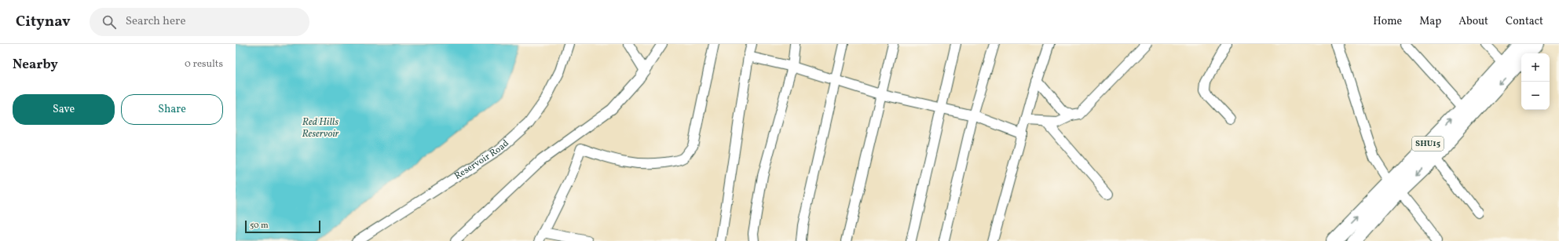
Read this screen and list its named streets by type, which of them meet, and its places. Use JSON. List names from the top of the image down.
{
  "streets": {
    "main road": ["SHU15"],
    "street": ["Reservoir Road"]
  },
  "water": ["Red Hills Reservoir"],
  "scale_bar": "50 m",
  "page": {
    "header": "Citynav",
    "search": "Search here",
    "nav": [
      "Home",
      "Map",
      "About",
      "Contact"
    ],
    "heading": ["Nearby", "0 results"],
    "map_buttons": ["+", "−"],
    "buttons": ["Save", "Share"],
    "scale": "50 m"
  }
}
